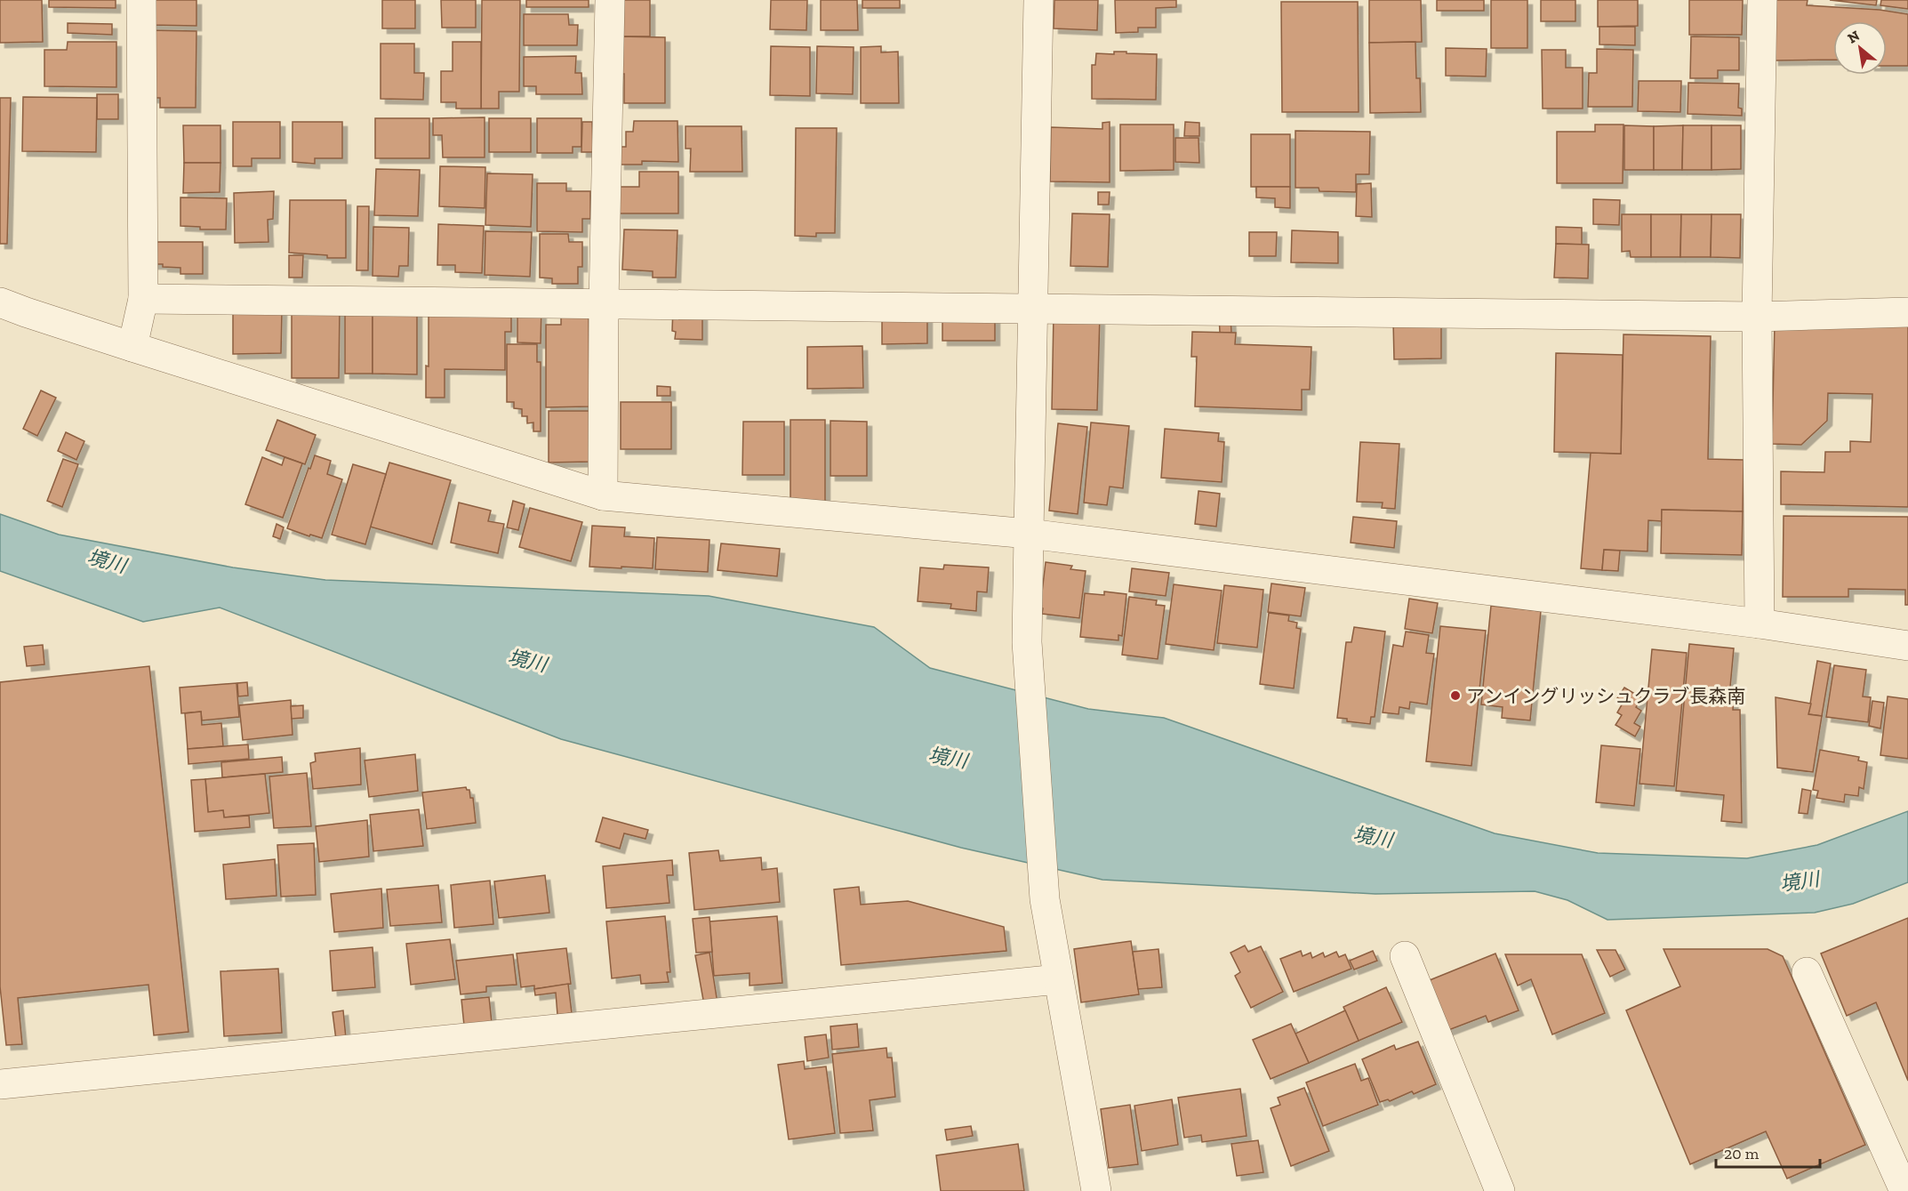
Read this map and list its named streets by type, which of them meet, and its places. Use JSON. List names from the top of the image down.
{
  "water": ["境川"],
  "places": ["アンイングリッシュクラブ長森南"],
  "scale_bar": "20 m",
  "north": "top left"
}
